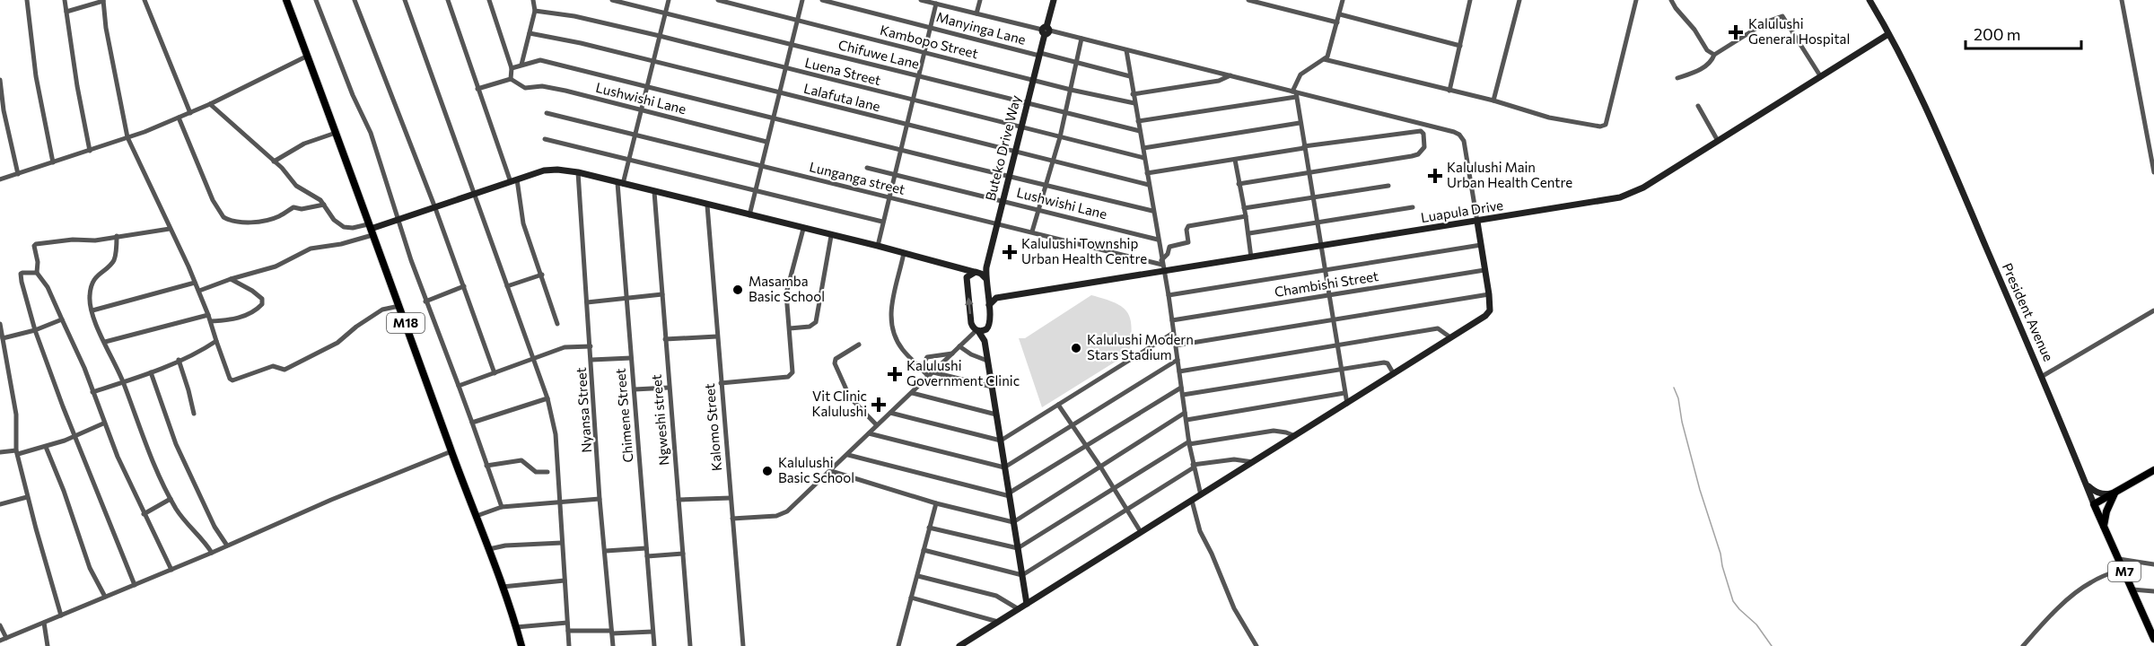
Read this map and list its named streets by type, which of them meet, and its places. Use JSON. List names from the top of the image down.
{
  "streets": {
    "main road": ["President Avenue", "M18", "M7"],
    "street": [
      "Manyinga Lane",
      "Kambopo Street",
      "Chifuwe Lane",
      "Luena Street",
      "Lalafuta lane",
      "Lushwishi Lane",
      "Buteko Drive Way",
      "Lunganga street",
      "Luapula Drive",
      "Chambishi Street",
      "Nyansa Street",
      "Chimene Street",
      "Ngweshi street",
      "Kalomo Street"
    ]
  },
  "crossings": [
    ["Manyinga Lane", "Buteko Drive Way"],
    ["Kambopo Street", "Buteko Drive Way"],
    ["Chifuwe Lane", "Buteko Drive Way"],
    ["Chifuwe Lane", "Chimene Street"],
    ["Luena Street", "Buteko Drive Way"],
    ["Luena Street", "Chimene Street"],
    ["Lalafuta lane", "Buteko Drive Way"],
    ["Lalafuta lane", "Chimene Street"],
    ["Lushwishi Lane", "Buteko Drive Way"],
    ["Lushwishi Lane", "Chimene Street"],
    ["Buteko Drive Way", "Lunganga street"],
    ["Lunganga street", "Luapula Drive"],
    ["Lunganga street", "Chimene Street"],
    ["Luapula Drive", "President Avenue"]
  ],
  "places": {
    "health": [
      "Kalulushi General Hospital",
      "Kalulushi Main Urban Health Centre",
      "Kalulushi Township Urban Health Centre",
      "Kalulushi Government Clinic",
      "Vit Clinic Kalulushi"
    ],
    "other": ["Masamba Basic School", "Kalulushi Modern Stars Stadium", "Kalulushi Basic School"]
  },
  "scale_bar": "200 m"
}
